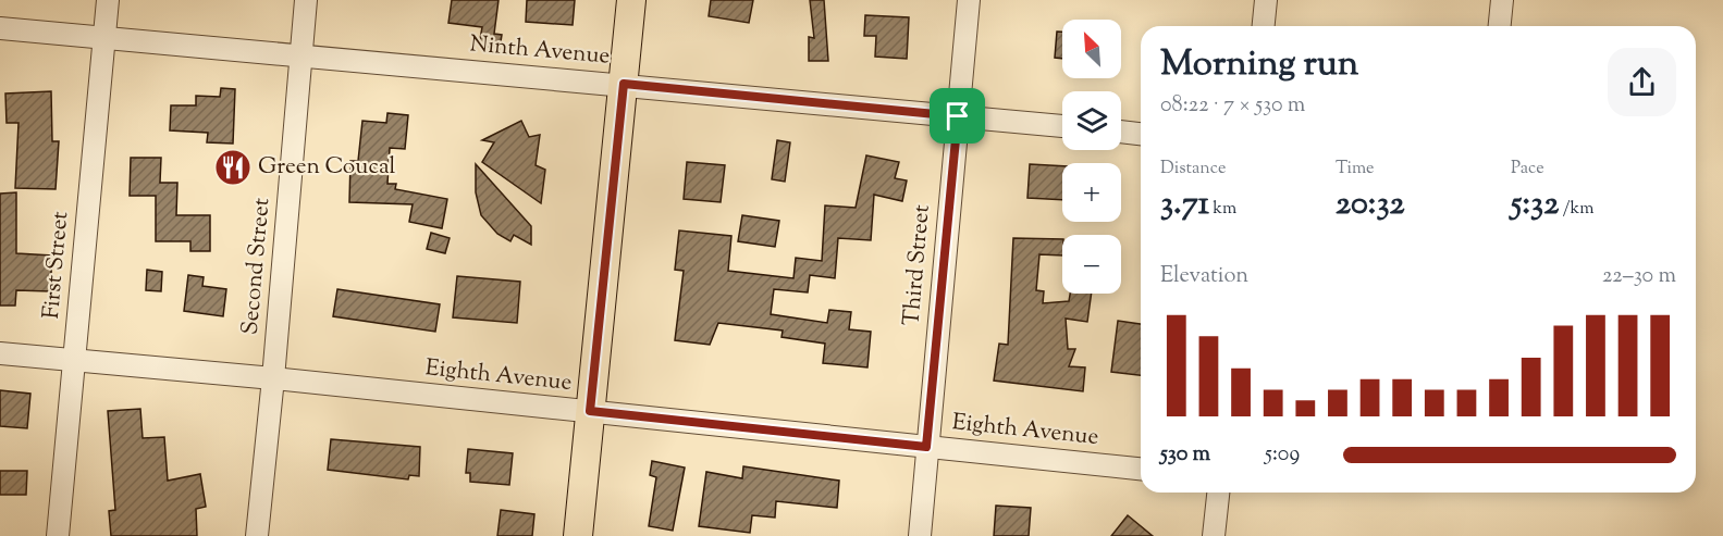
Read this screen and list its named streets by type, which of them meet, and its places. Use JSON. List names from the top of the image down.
{
  "streets": {
    "street": [
      "Ninth Avenue",
      "First Street",
      "Third Street",
      "Second Street",
      "Eighth Avenue"
    ]
  },
  "crossings": [
    ["Ninth Avenue", "First Street"],
    ["Ninth Avenue", "Third Street"],
    ["Ninth Avenue", "Second Street"],
    ["First Street", "Eighth Avenue"],
    ["Third Street", "Eighth Avenue"],
    ["Second Street", "Eighth Avenue"]
  ],
  "places": {
    "restaurant": ["Green Coucal"]
  },
  "north": "top left",
  "page": {
    "map_buttons": ["+", "−"],
    "heading": ["Morning run", "08:22 · 7 × 530 m"],
    "stats": [
      ["Distance", "3.71 km"],
      ["Time", "20:32"],
      ["Pace", "5:32 /km"]
    ],
    "chart": ["Elevation", "22–30 m"],
    "list": [
      {
        "name": "530 m",
        "note": "5:09"
      }
    ]
  }
}
